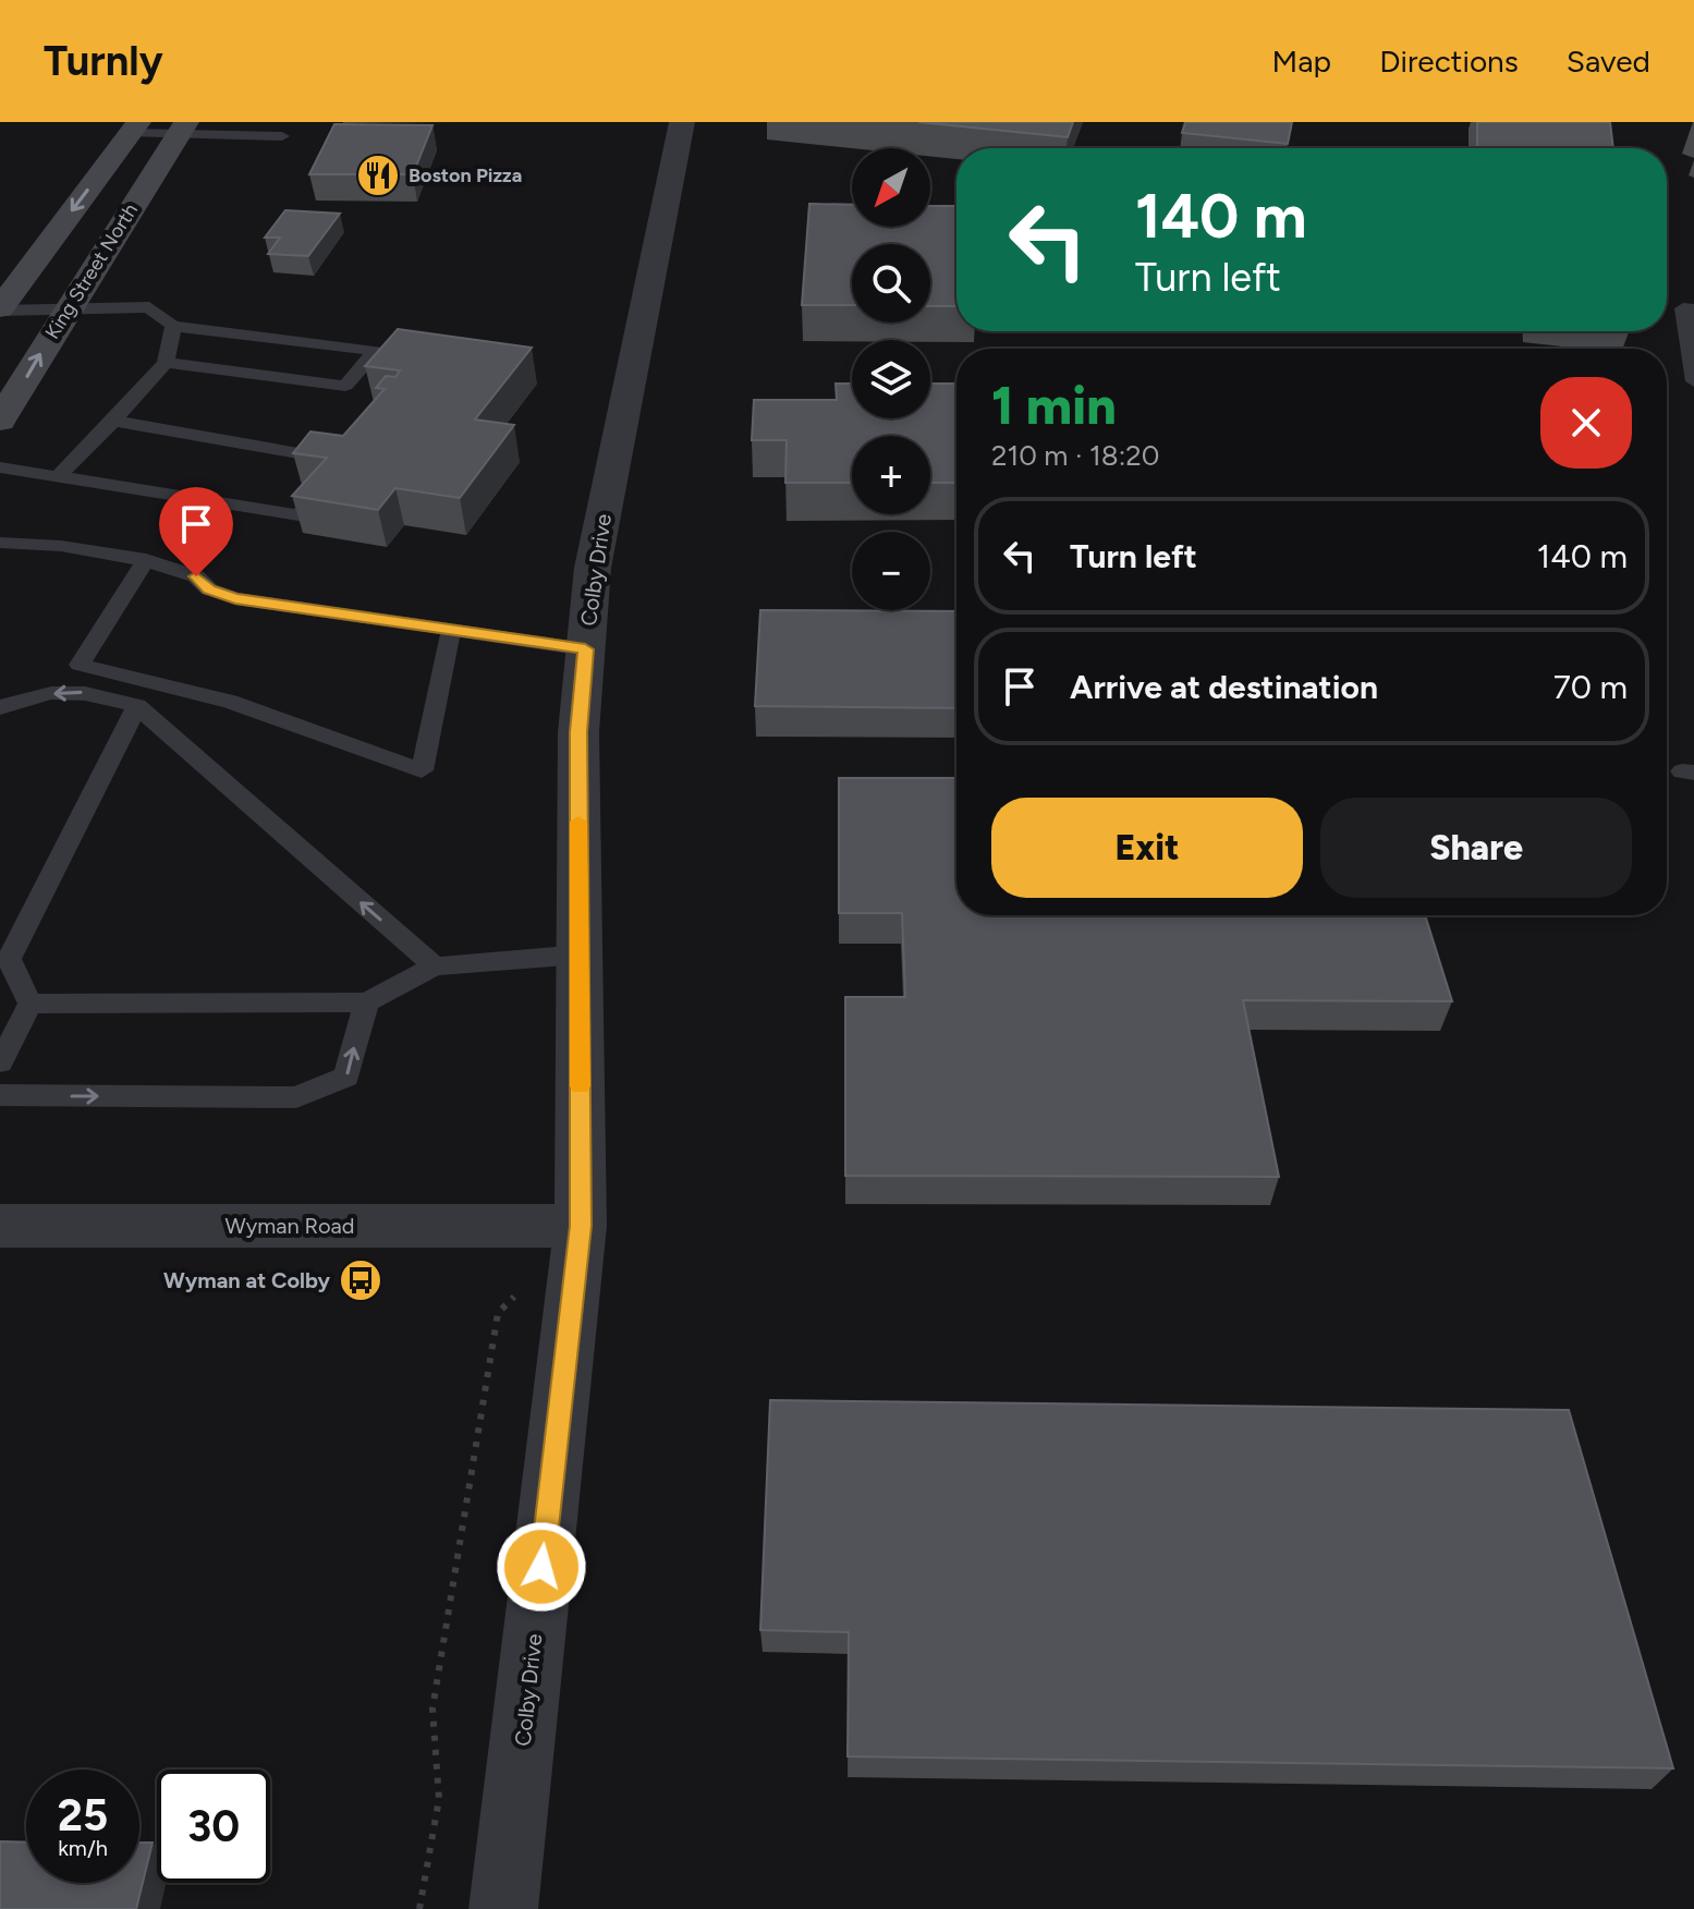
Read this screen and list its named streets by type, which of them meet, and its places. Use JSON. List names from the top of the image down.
{
  "streets": {
    "main road": ["King Street North"],
    "street": ["Colby Drive", "Wyman Road"]
  },
  "crossings": [
    ["Colby Drive", "Wyman Road"]
  ],
  "one_way": ["King Street North"],
  "places": {
    "restaurant": ["Boston Pizza"],
    "bus stop": ["Wyman at Colby"]
  },
  "north": "bottom left",
  "page": {
    "header": "Turnly",
    "nav": ["Map", "Directions", "Saved"],
    "map_buttons": ["+", "−"],
    "turn": ["140 m", "Turn left"],
    "heading": ["1 min", "210 m · 18:20"],
    "list": [
      {
        "name": "Turn left",
        "value": "140 m"
      },
      {
        "name": "Arrive at destination",
        "value": "70 m"
      }
    ],
    "buttons": ["Exit", "Share"],
    "speed": "25 km/h",
    "limit": "30"
  }
}
